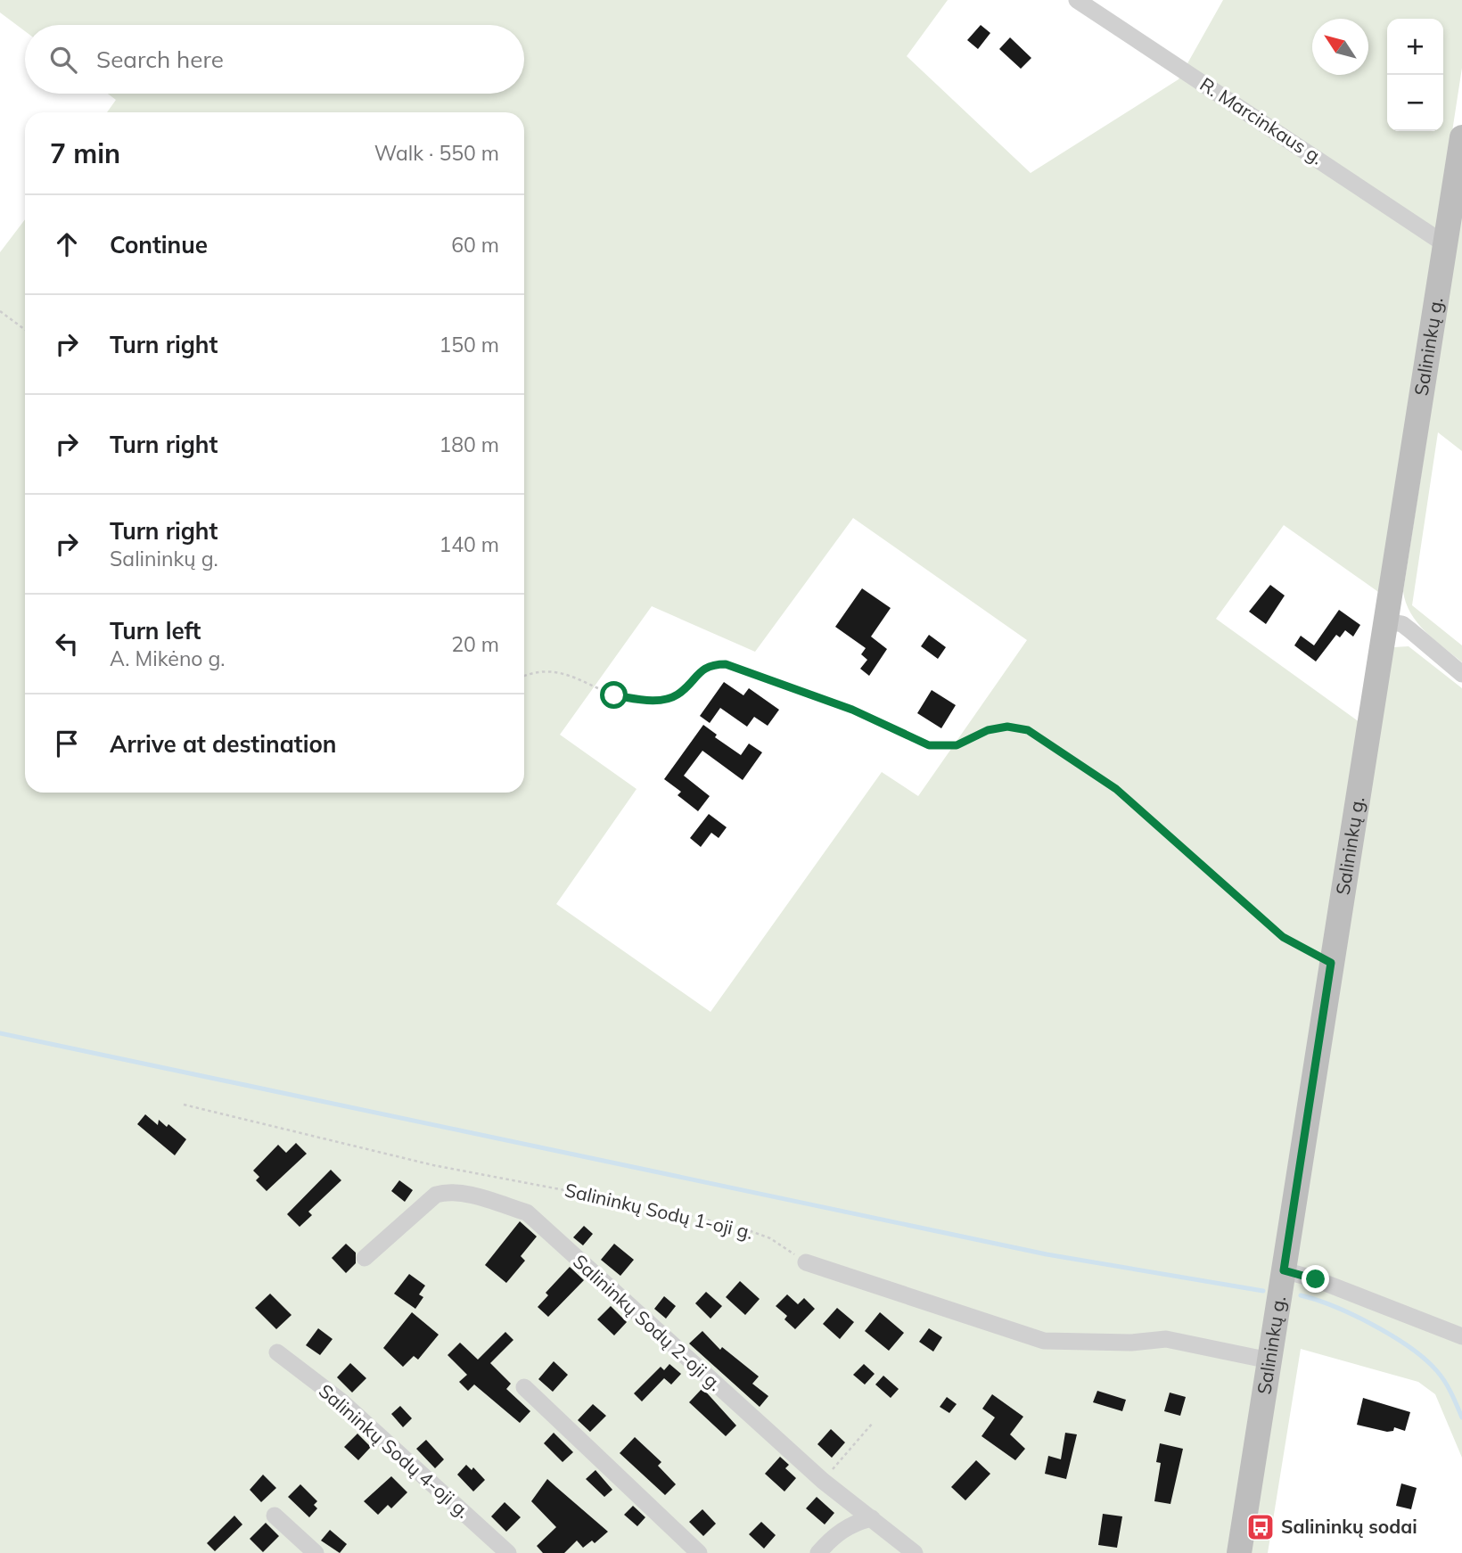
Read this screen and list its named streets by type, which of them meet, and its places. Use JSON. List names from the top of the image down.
{
  "streets": {
    "main road": ["Salininkų g."],
    "street": ["R. Marcinkaus g.", "Salininkų Sodų 2-oji g.", "Salininkų Sodų 4-oji g."],
    "path": ["Salininkų Sodų 1-oji g."]
  },
  "crossings": [
    ["R. Marcinkaus g.", "Salininkų g."]
  ],
  "places": {
    "bus stop": ["Salininkų sodai"]
  },
  "north": "top left",
  "page": {
    "map_buttons": ["+", "−"],
    "search": "Search here",
    "heading": ["7 min", "Walk · 550 m"],
    "list": [
      ["Continue", "60 m"],
      ["Turn right", "150 m"],
      ["Turn right", "180 m"],
      ["Turn right", "Salininkų g.", "140 m"],
      ["Turn left", "A. Mikėno g.", "20 m"],
      "Arrive at destination"
    ]
  }
}
